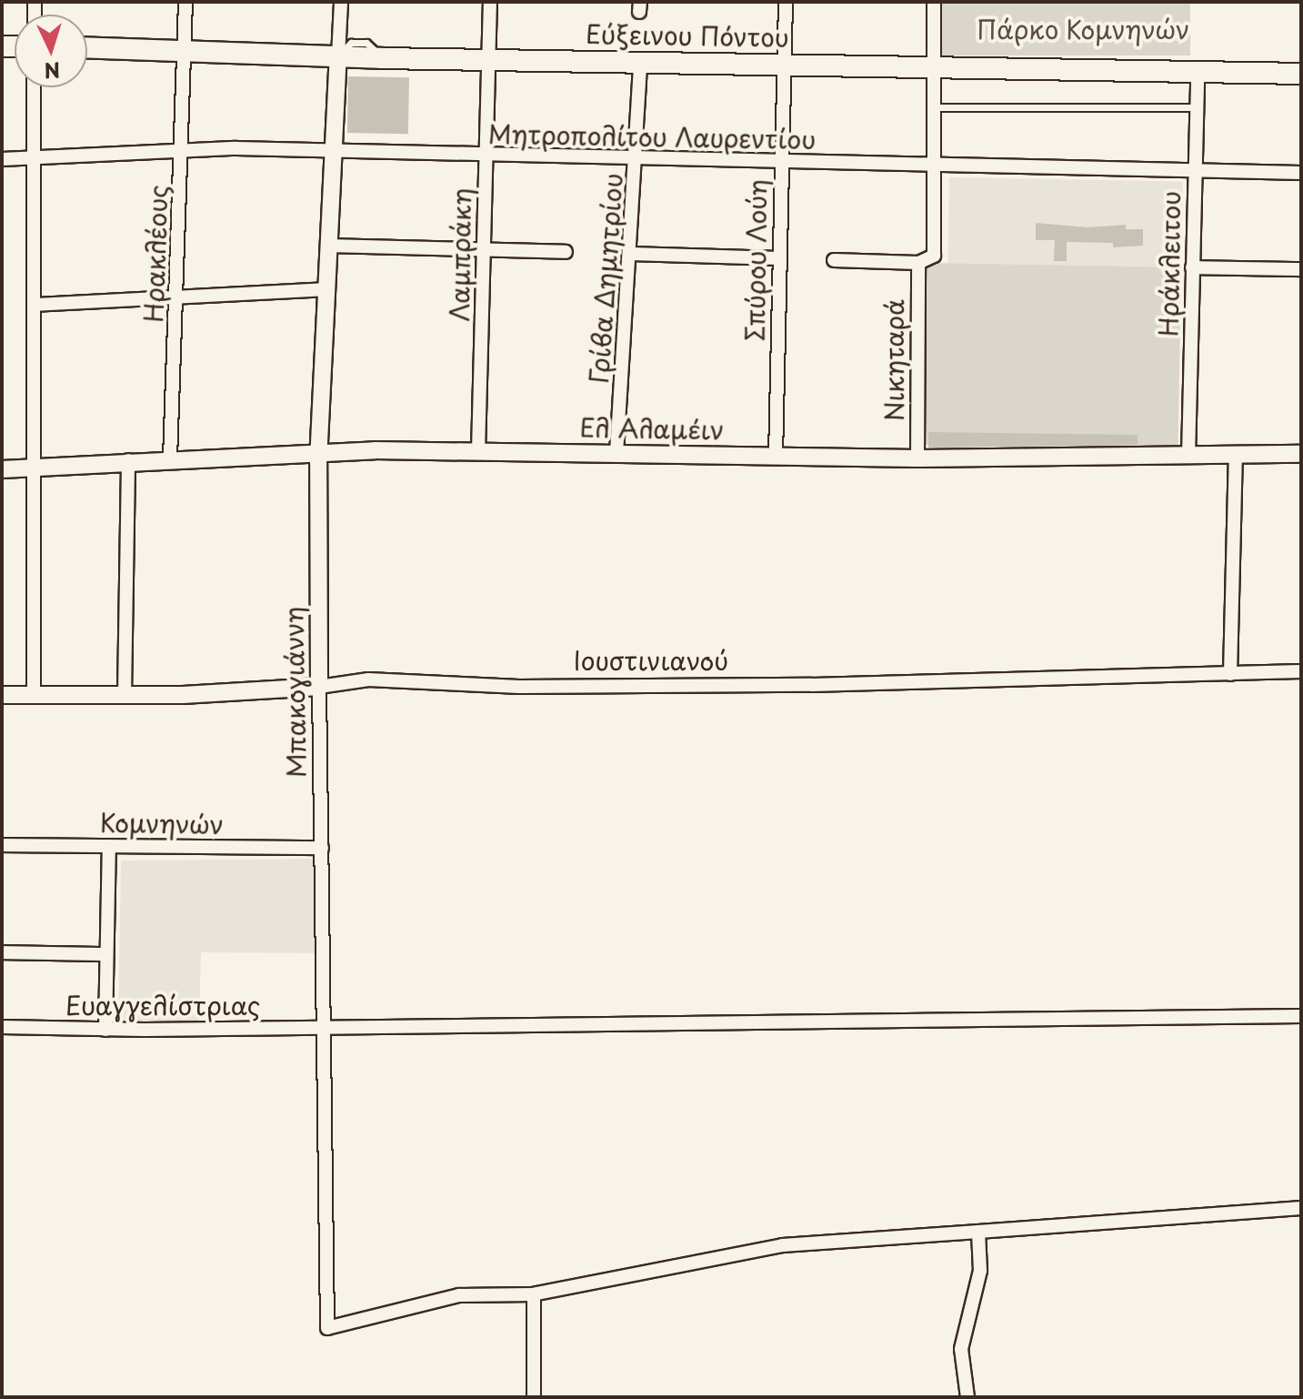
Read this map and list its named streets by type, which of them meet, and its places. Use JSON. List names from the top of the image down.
{
  "streets": {
    "main road": ["Εύξεινου Πόντου"],
    "street": [
      "Μητροπολίτου Λαυρεντίου",
      "Ηρακλέους",
      "Λαμπράκη",
      "Σπύρου Λούη",
      "Ηράκλειτου",
      "Γρίβα Δημητρίου",
      "Νικηταρά",
      "Ελ Αλαμέιν",
      "Ιουστινιανού",
      "Μπακογιάννη",
      "Κομνηνών",
      "Ευαγγελίστριας"
    ]
  },
  "crossings": [
    ["Εύξεινου Πόντου", "Ηρακλέους"],
    ["Εύξεινου Πόντου", "Λαμπράκη"],
    ["Εύξεινου Πόντου", "Σπύρου Λούη"],
    ["Εύξεινου Πόντου", "Ηράκλειτου"],
    ["Εύξεινου Πόντου", "Γρίβα Δημητρίου"],
    ["Εύξεινου Πόντου", "Μπακογιάννη"],
    ["Μητροπολίτου Λαυρεντίου", "Ηρακλέους"],
    ["Μητροπολίτου Λαυρεντίου", "Λαμπράκη"],
    ["Μητροπολίτου Λαυρεντίου", "Σπύρου Λούη"],
    ["Μητροπολίτου Λαυρεντίου", "Ηράκλειτου"],
    ["Μητροπολίτου Λαυρεντίου", "Γρίβα Δημητρίου"],
    ["Μητροπολίτου Λαυρεντίου", "Μπακογιάννη"],
    ["Ηρακλέους", "Ελ Αλαμέιν"],
    ["Λαμπράκη", "Ελ Αλαμέιν"],
    ["Σπύρου Λούη", "Ελ Αλαμέιν"],
    ["Ηράκλειτου", "Ελ Αλαμέιν"],
    ["Γρίβα Δημητρίου", "Ελ Αλαμέιν"],
    ["Νικηταρά", "Ελ Αλαμέιν"],
    ["Ελ Αλαμέιν", "Μπακογιάννη"],
    ["Ιουστινιανού", "Μπακογιάννη"],
    ["Μπακογιάννη", "Κομνηνών"],
    ["Μπακογιάννη", "Ευαγγελίστριας"]
  ],
  "parks": ["Πάρκο Κομνηνών"],
  "north": "bottom"
}
